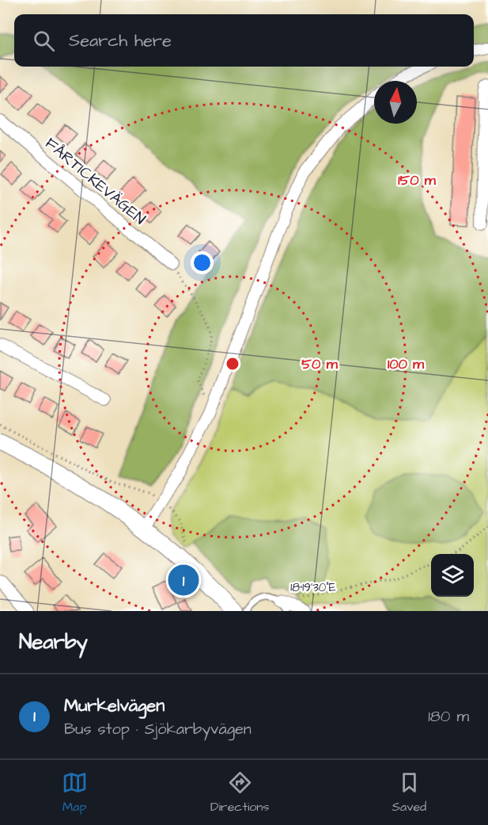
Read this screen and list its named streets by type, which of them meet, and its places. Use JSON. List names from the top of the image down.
{
  "streets": {
    "street": ["FÅRTICKEVÄGEN"]
  },
  "north": "top",
  "page": {
    "search": "Search here",
    "pins": "1",
    "heading": "Nearby",
    "list": [
      {
        "mark": "1",
        "name": "Murkelvägen",
        "note": "Bus stop · Sjökarbyvägen",
        "value": "180 m"
      }
    ],
    "nav": ["Map", "Directions", "Saved"]
  },
  "coordinates": ["18°19'30\"E"],
  "rings": ["150 m", "50 m", "100 m"]
}
